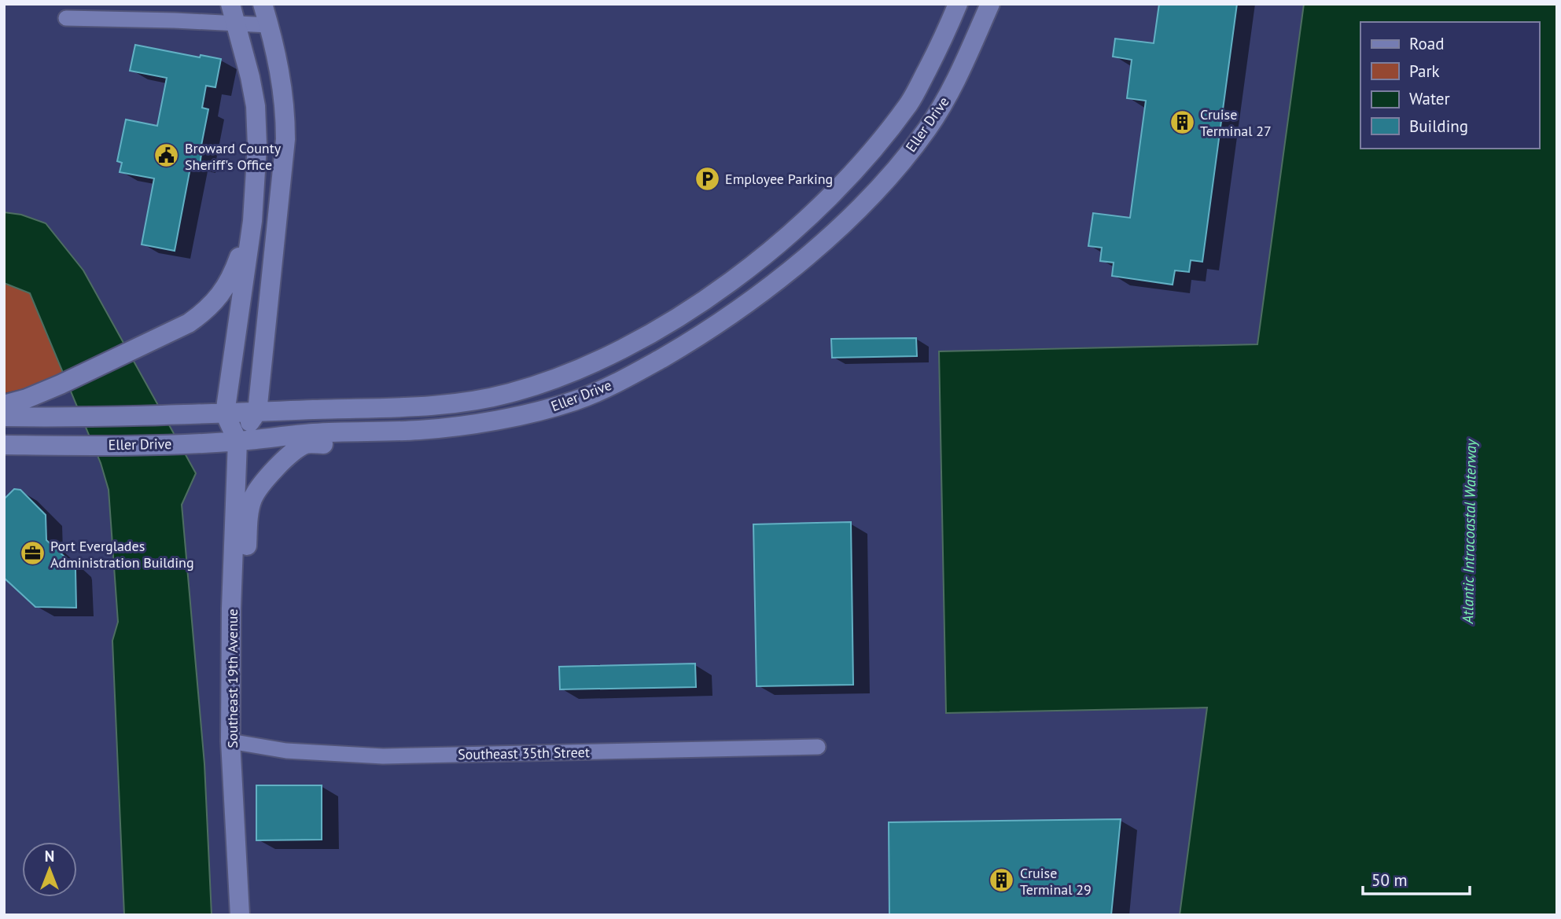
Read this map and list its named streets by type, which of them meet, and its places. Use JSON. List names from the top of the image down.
{
  "streets": {
    "street": ["Eller Drive", "Southeast 19th Avenue", "Southeast 35th Street"]
  },
  "crossings": [
    ["Eller Drive", "Southeast 19th Avenue"],
    ["Southeast 19th Avenue", "Southeast 35th Street"]
  ],
  "water": ["Atlantic Intracoastal Waterway"],
  "places": {
    "building": ["Cruise Terminal 27", "Cruise Terminal 29"],
    "public building": ["Broward County Sheriff's Office"],
    "parking": ["Employee Parking"],
    "office": ["Port Everglades Administration Building"]
  },
  "legend": [
    "Road",
    "Park",
    "Water",
    "Building"
  ],
  "scale_bar": "50 m",
  "north": "top"
}
